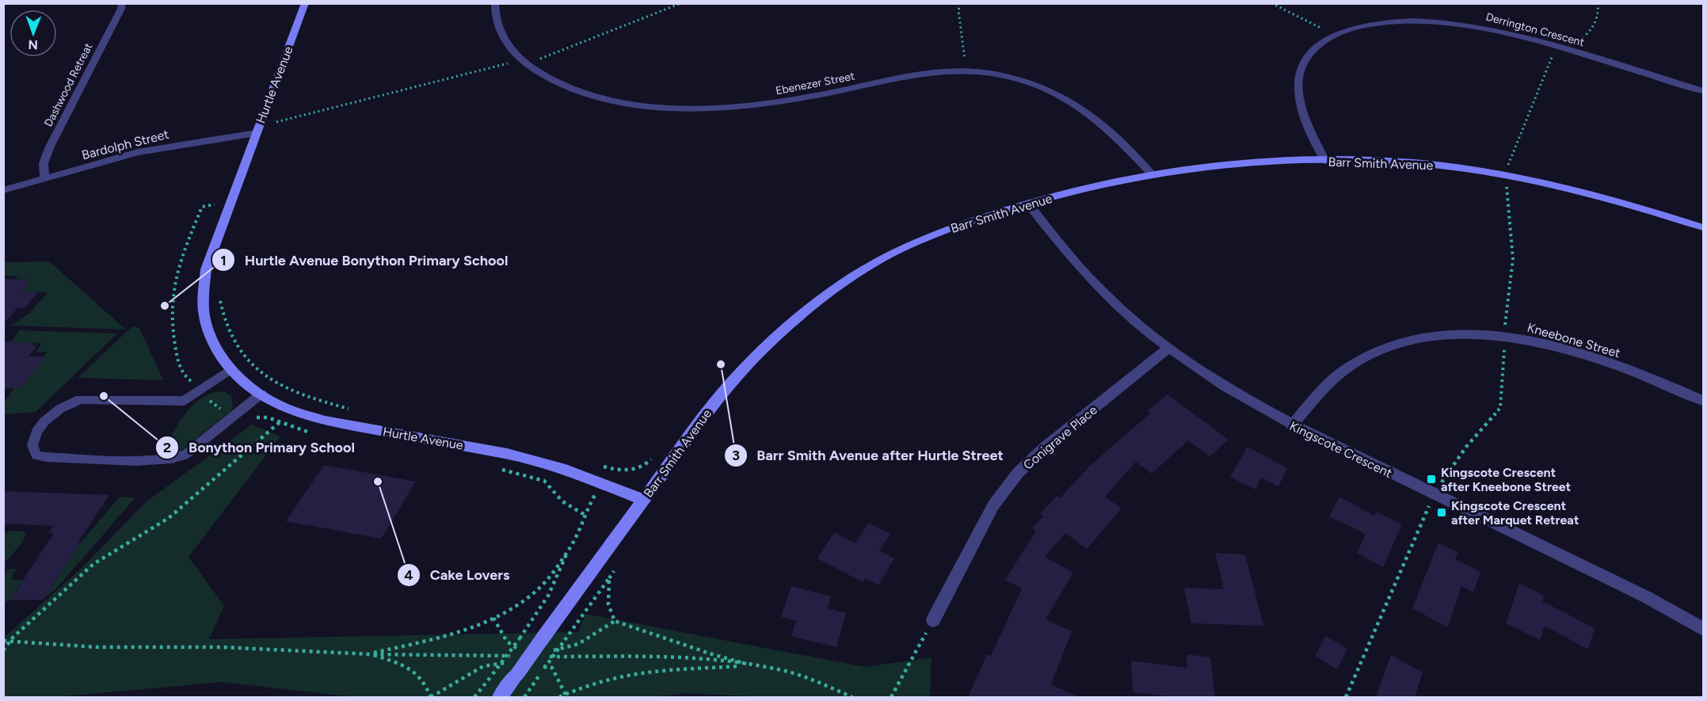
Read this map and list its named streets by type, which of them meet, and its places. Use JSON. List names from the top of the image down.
{
  "streets": {
    "street": [
      "Derrington Crescent",
      "Ebenezer Street",
      "Dashwood Retreat",
      "Hurtle Avenue",
      "Bardolph Street",
      "Barr Smith Avenue",
      "Kneebone Street",
      "Conigrave Place",
      "Kingscote Crescent"
    ]
  },
  "crossings": [
    ["Derrington Crescent", "Barr Smith Avenue"],
    ["Ebenezer Street", "Barr Smith Avenue"],
    ["Dashwood Retreat", "Bardolph Street"],
    ["Hurtle Avenue", "Bardolph Street"],
    ["Hurtle Avenue", "Barr Smith Avenue"],
    ["Barr Smith Avenue", "Kingscote Crescent"],
    ["Kneebone Street", "Kingscote Crescent"],
    ["Conigrave Place", "Kingscote Crescent"]
  ],
  "places": {
    "other": [
      "Hurtle Avenue Bonython Primary School",
      "Barr Smith Avenue after Hurtle Street",
      "Bonython Primary School",
      "Cake Lovers"
    ],
    "transit": ["Kingscote Crescent after Kneebone Street", "Kingscote Crescent after Marquet Retreat"]
  },
  "north": "bottom"
}
